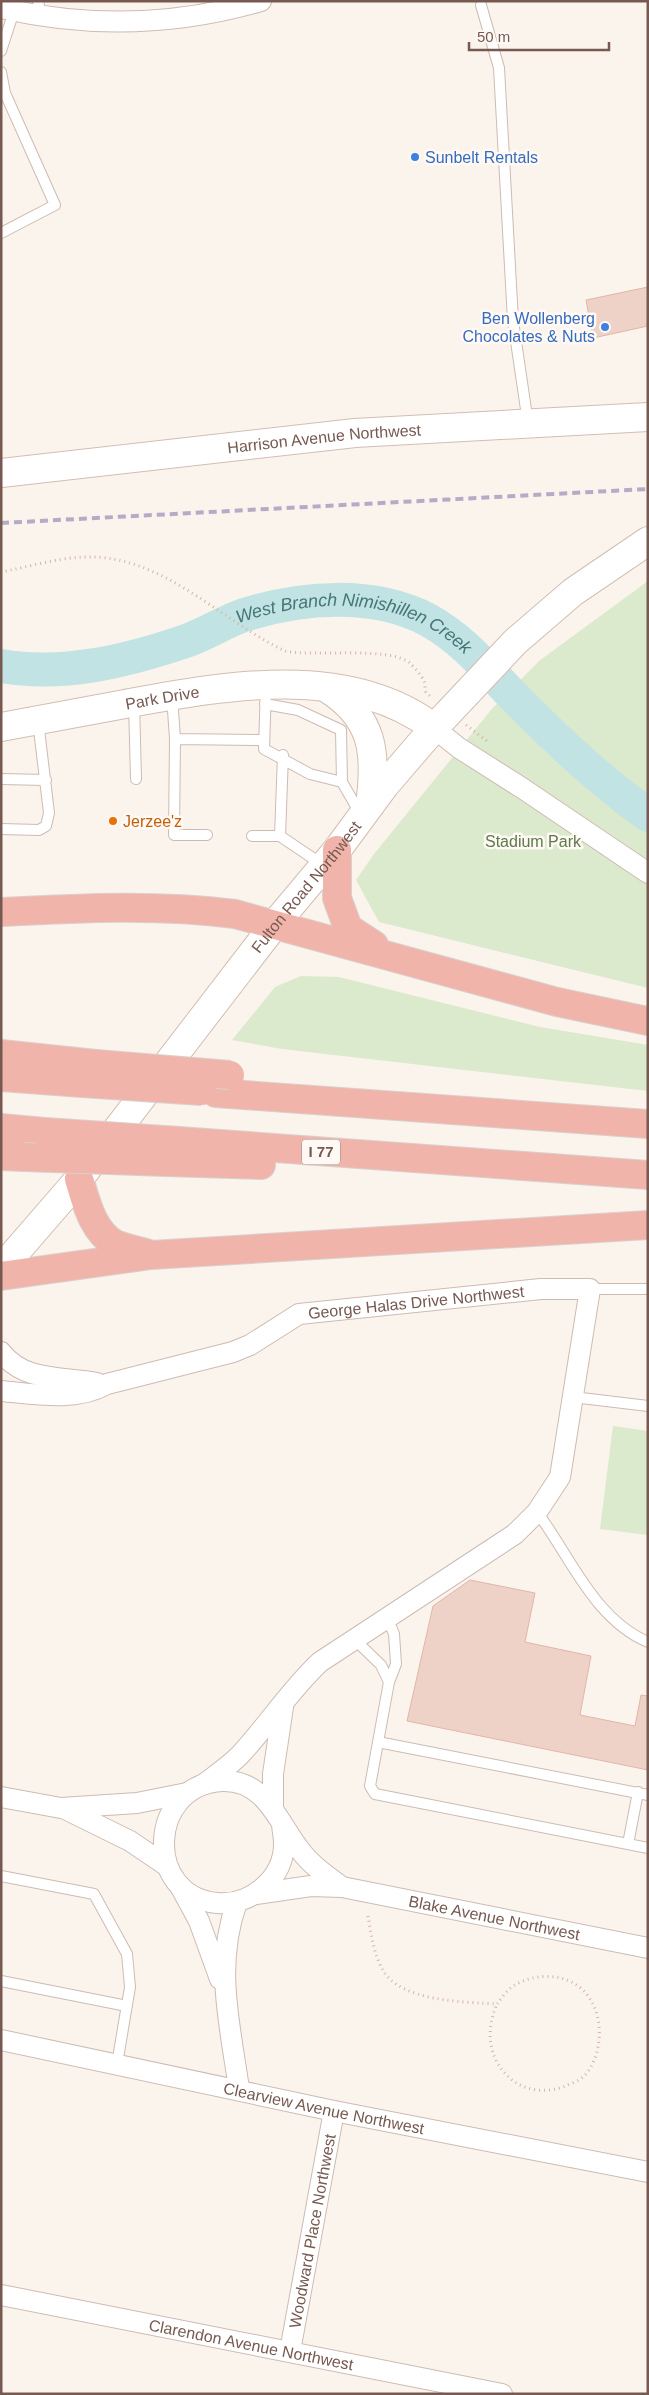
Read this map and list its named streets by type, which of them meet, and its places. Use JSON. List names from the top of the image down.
{
  "streets": {
    "highway": ["I 77"],
    "main road": ["Harrison Avenue Northwest", "Park Drive", "Fulton Road Northwest"],
    "street": [
      "George Halas Drive Northwest",
      "Blake Avenue Northwest",
      "Clearview Avenue Northwest",
      "Woodward Place Northwest",
      "Clarendon Avenue Northwest"
    ]
  },
  "crossings": [
    ["Park Drive", "Fulton Road Northwest"],
    ["Clearview Avenue Northwest", "Woodward Place Northwest"],
    ["Woodward Place Northwest", "Clarendon Avenue Northwest"]
  ],
  "water": ["West Branch Nimishillen Creek"],
  "parks": ["Stadium Park"],
  "places": ["Sunbelt Rentals", "Ben Wollenberg Chocolates & Nuts", "Jerzee'z"],
  "scale_bar": "50 m"
}
